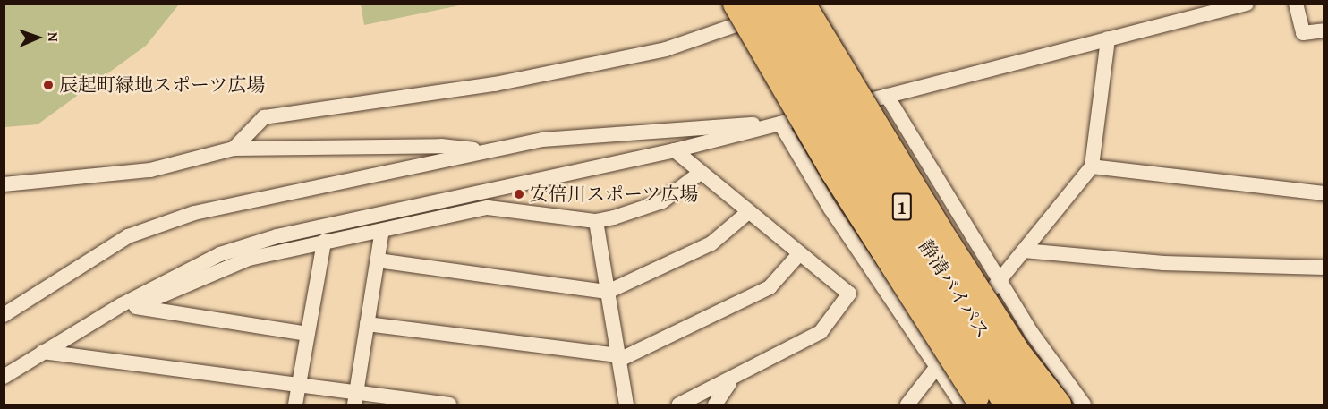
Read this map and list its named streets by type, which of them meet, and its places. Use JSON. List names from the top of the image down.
{
  "streets": {
    "highway": ["1", "静清バイパス"]
  },
  "places": ["辰起町緑地スポーツ広場", "安倍川スポーツ広場"],
  "north": "right"
}
